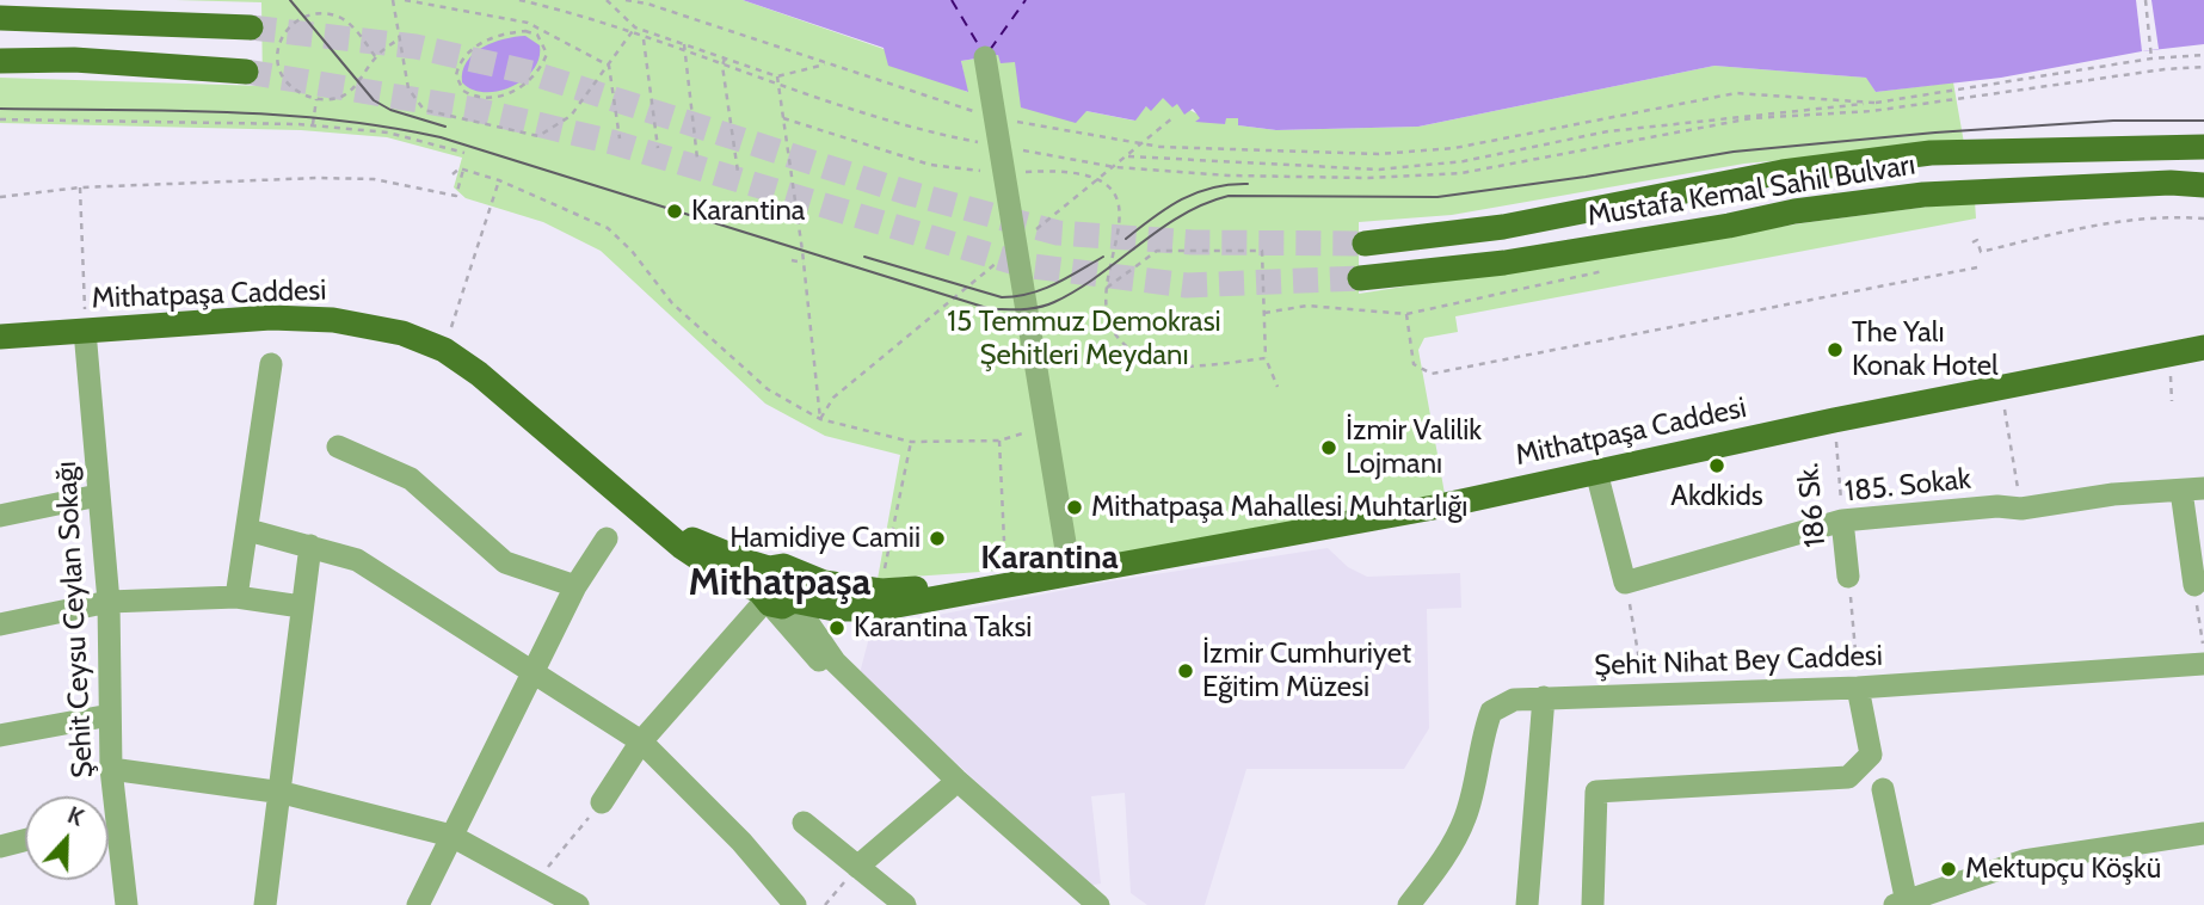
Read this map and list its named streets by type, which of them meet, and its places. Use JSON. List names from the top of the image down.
{
  "streets": {
    "main road": ["Mustafa Kemal Sahil Bulvarı", "Mithatpaşa Caddesi"],
    "street": [
      "185. Sokak",
      "186 Sk.",
      "Şehit Ceysu Ceylan Sokağı",
      "Şehit Nihat Bey Caddesi"
    ]
  },
  "crossings": [
    ["Mithatpaşa Caddesi", "Şehit Ceysu Ceylan Sokağı"],
    ["185. Sokak", "186 Sk."]
  ],
  "districts": ["Karantina", "Mithatpaşa"],
  "parks": ["15 Temmuz Demokrasi Şehitleri Meydanı"],
  "places": [
    "Karantina",
    "The Yalı Konak Hotel",
    "İzmir Valilik Lojmanı",
    "Akdkids",
    "Mithatpaşa Mahallesi Muhtarlığı",
    "Hamidiye Camii",
    "Karantina Taksi",
    "İzmir Cumhuriyet Eğitim Müzesi",
    "Mektupçu Köşkü"
  ],
  "north": "top"
}
